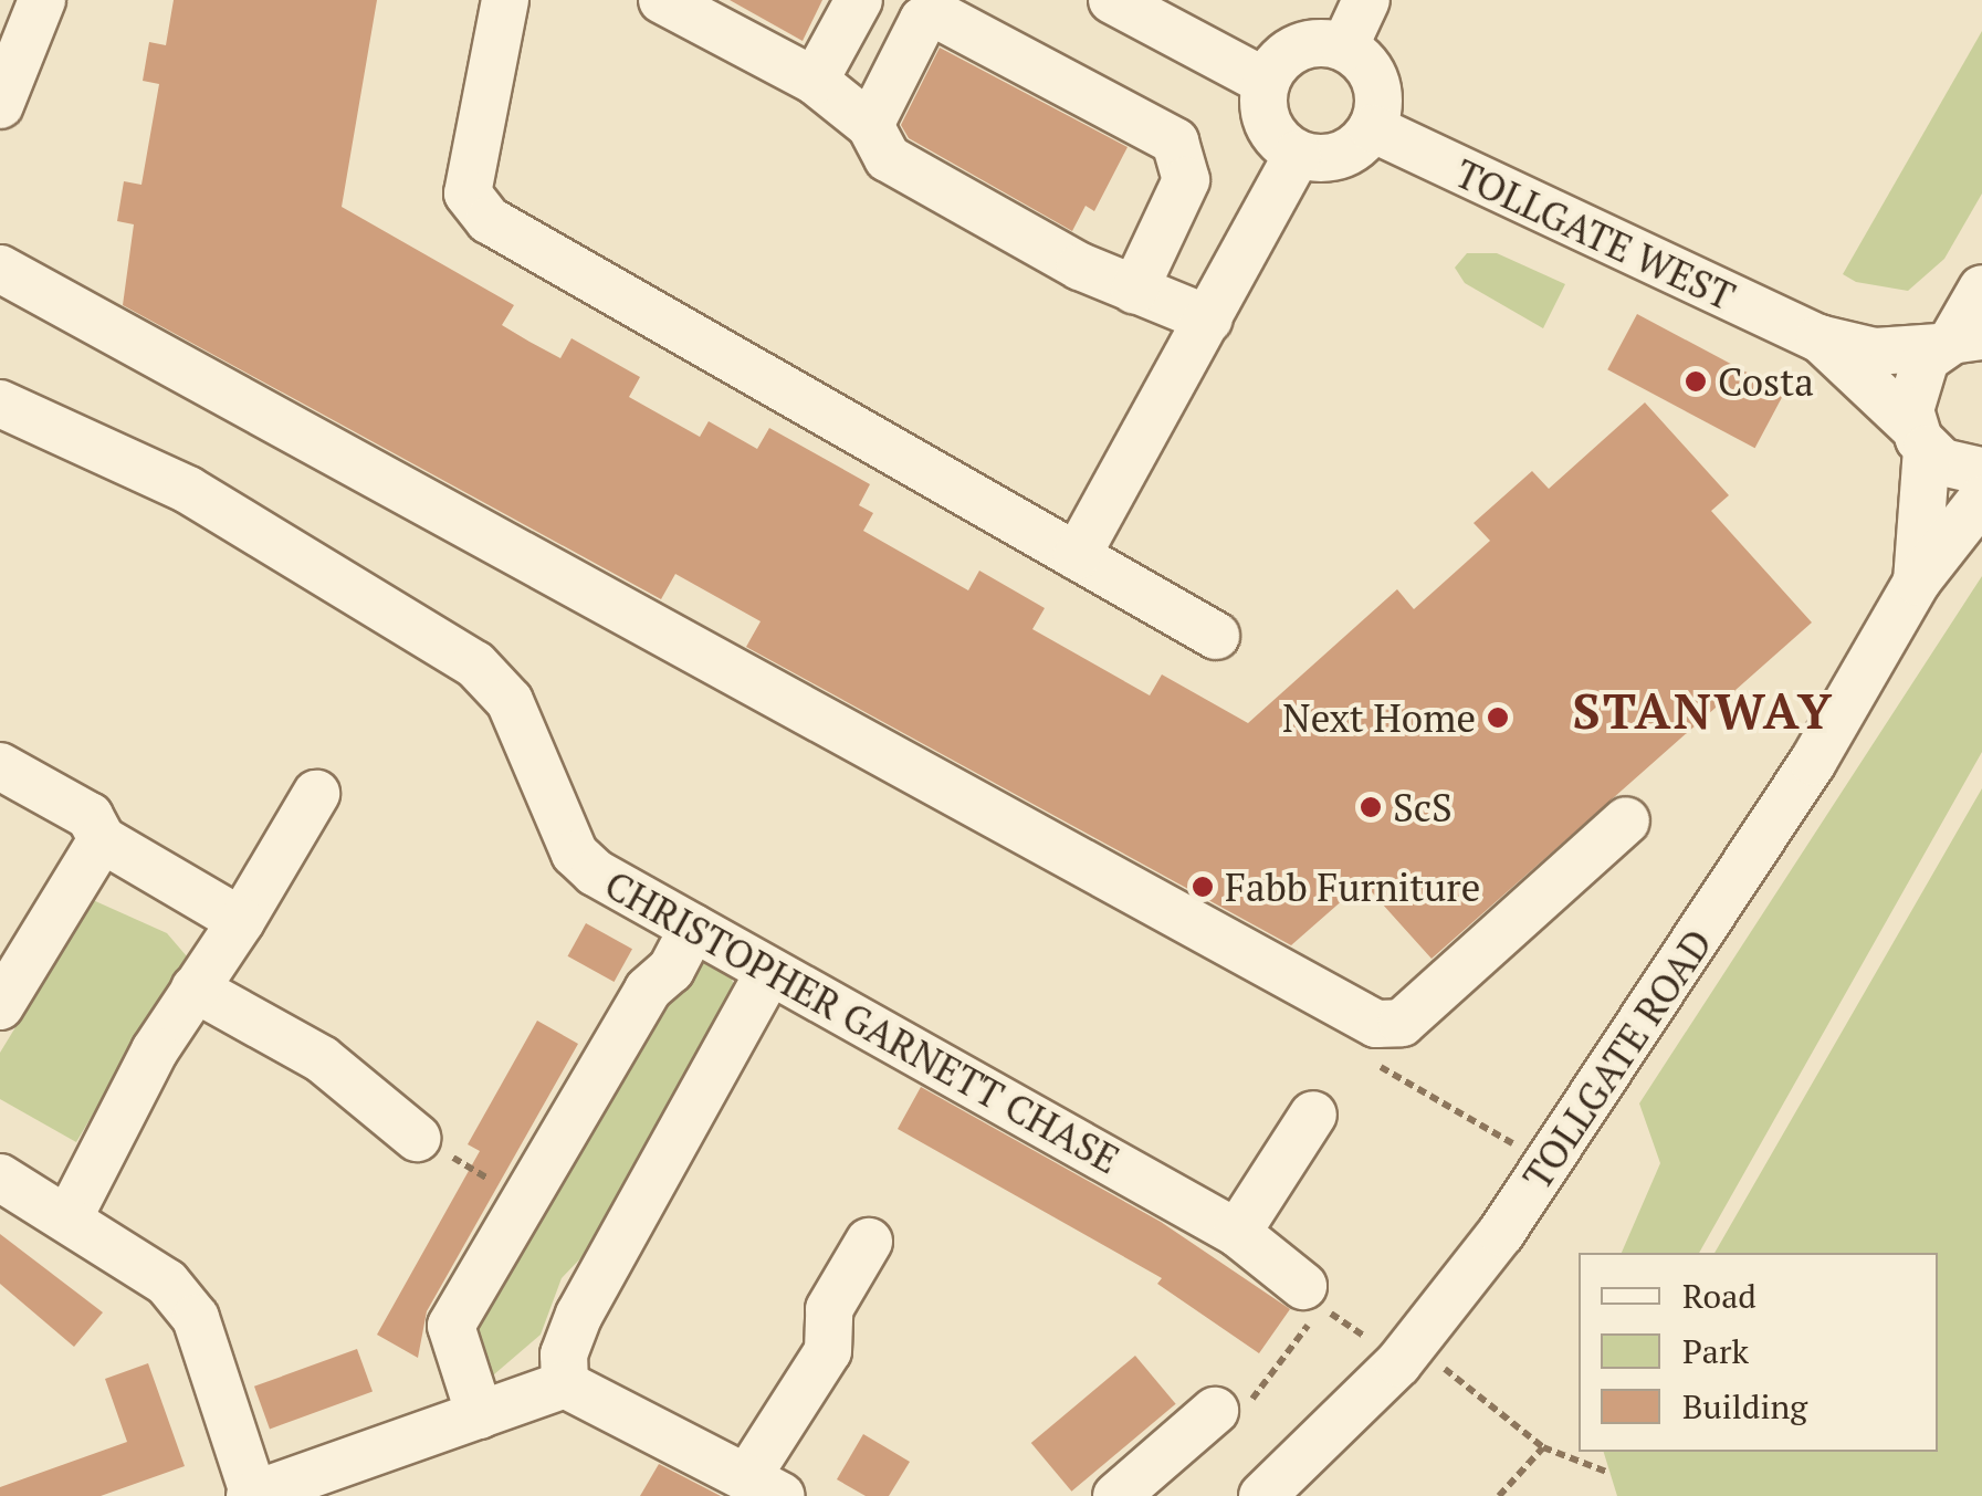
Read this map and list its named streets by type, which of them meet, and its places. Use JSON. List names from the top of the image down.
{
  "streets": {
    "street": ["TOLLGATE WEST", "CHRISTOPHER GARNETT CHASE", "TOLLGATE ROAD"]
  },
  "crossings": [
    ["TOLLGATE WEST", "TOLLGATE ROAD"]
  ],
  "districts": ["STANWAY"],
  "places": [
    "Costa",
    "Next Home",
    "ScS",
    "Fabb Furniture"
  ],
  "legend": ["Road", "Park", "Building"]
}
